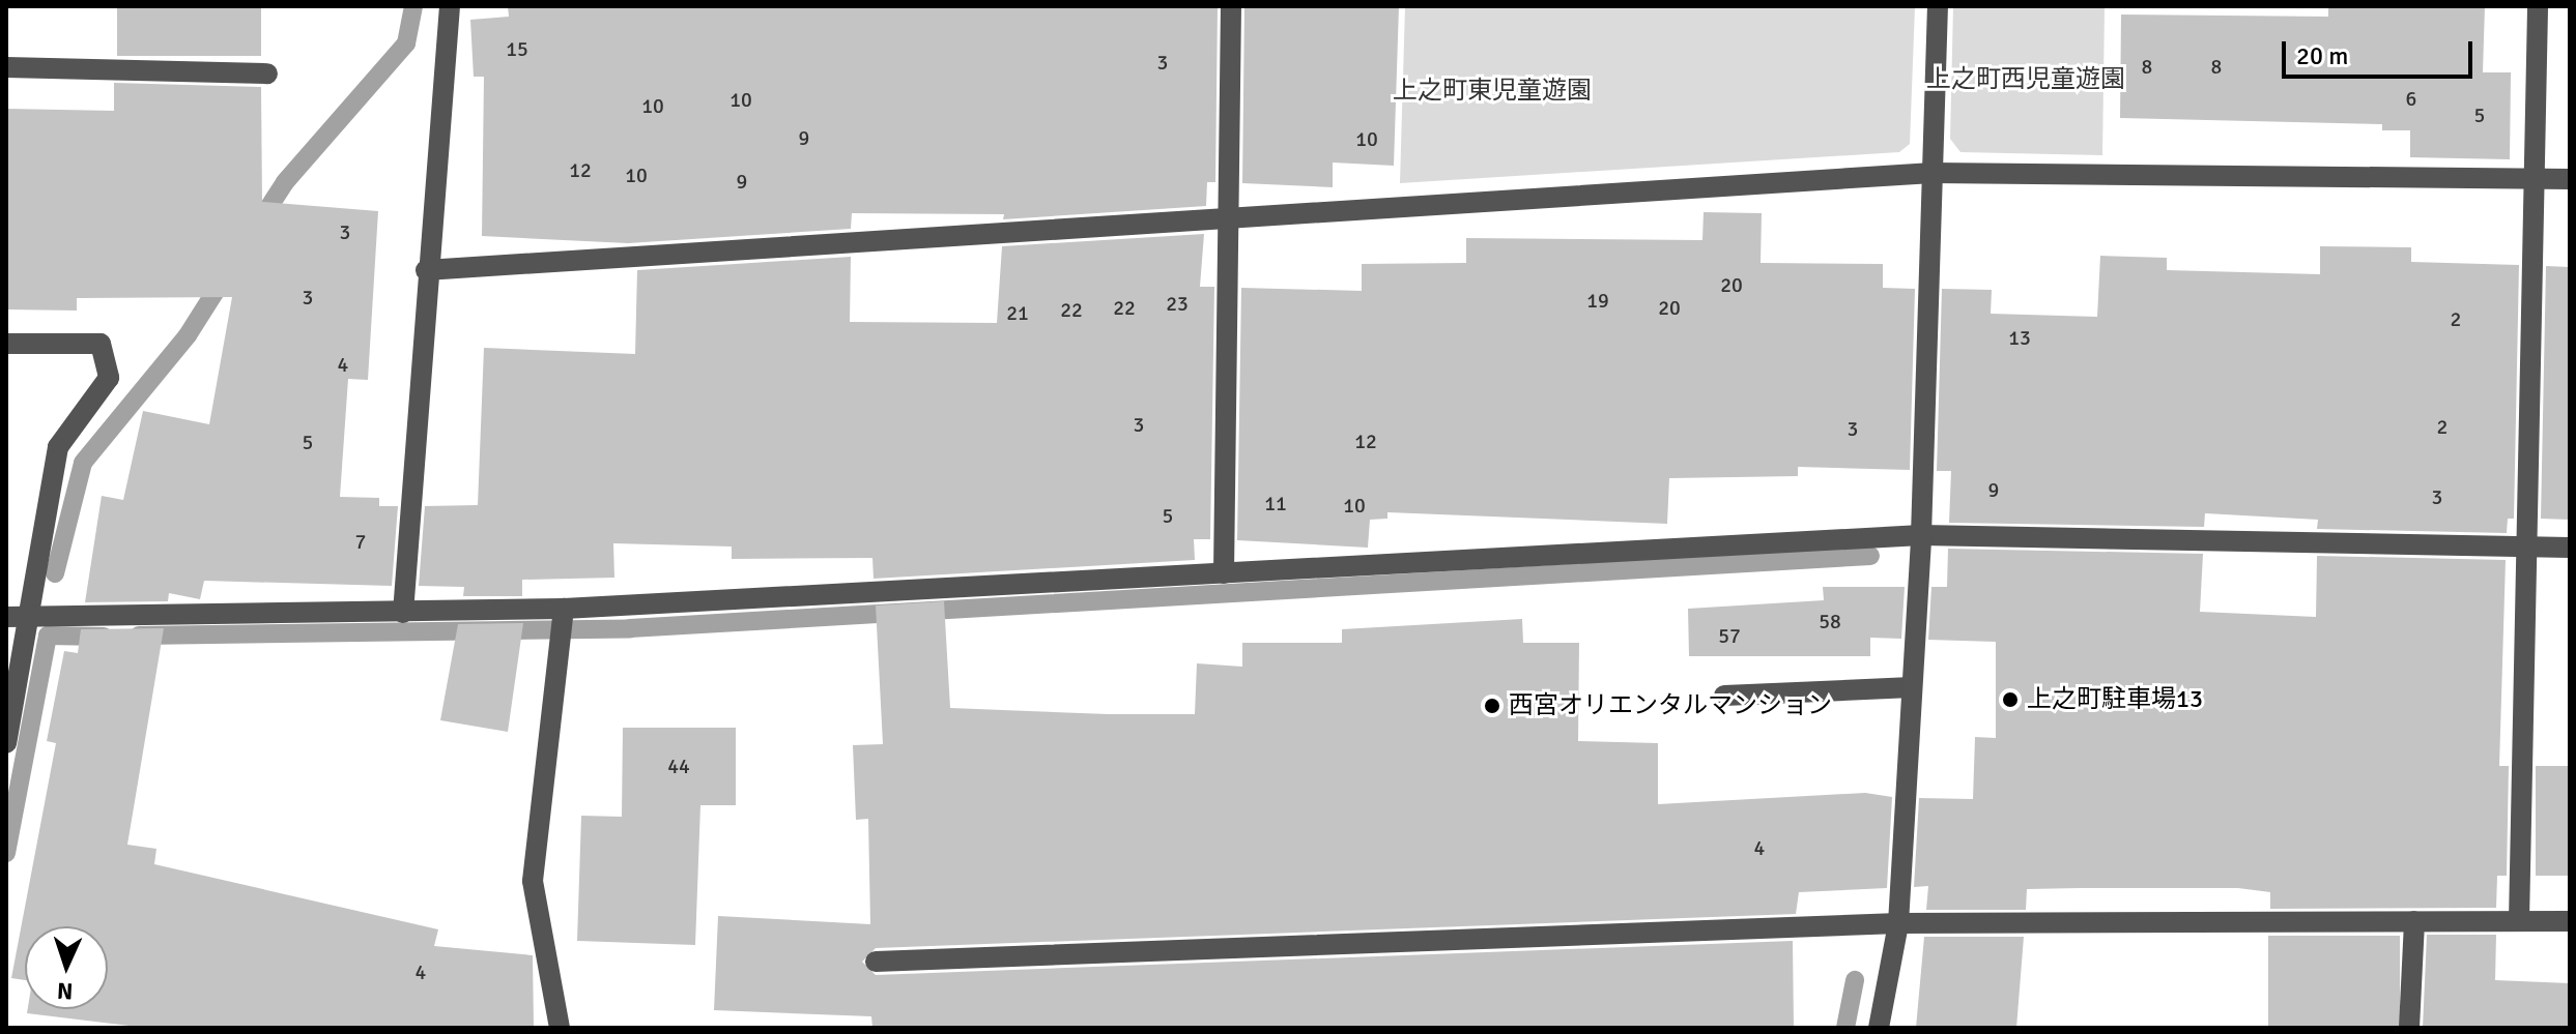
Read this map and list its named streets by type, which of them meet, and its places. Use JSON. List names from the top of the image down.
{
  "parks": ["上之町西児童遊園", "上之町東児童遊園"],
  "places": ["上之町駐車場13", "西宮オリエンタルマンション"],
  "house_numbers": [
    "15",
    "3",
    "8",
    "8",
    "6",
    "10",
    "10",
    "5",
    "9",
    "10",
    "12",
    "10",
    "9",
    "3",
    "20",
    "3",
    "19",
    "23",
    "22",
    "20",
    "22",
    "21",
    "2",
    "13",
    "4",
    "3",
    "2",
    "3",
    "12",
    "5",
    "9",
    "3",
    "11",
    "10",
    "5",
    "7",
    "58",
    "57",
    "44",
    "4",
    "4"
  ],
  "scale_bar": "20 m",
  "north": "bottom"
}
